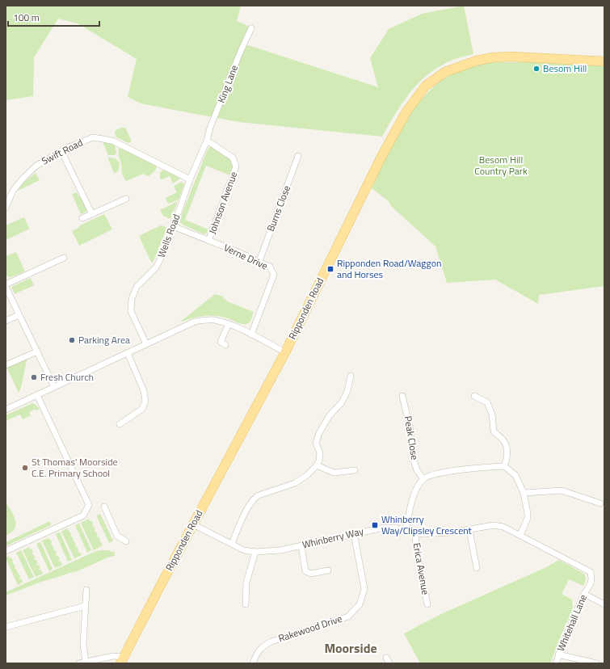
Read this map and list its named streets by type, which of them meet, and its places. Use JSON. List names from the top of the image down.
{
  "streets": {
    "main road": ["Ripponden Road"],
    "street": [
      "King Lane",
      "Swift Road",
      "Johnson Avenue",
      "Burns Close",
      "Wells Road",
      "Verne Drive",
      "Peak Close",
      "Whinberry Way",
      "Erica Avenue",
      "Whitehall Lane",
      "Rakewood Drive"
    ]
  },
  "crossings": [
    ["King Lane", "Johnson Avenue"],
    ["King Lane", "Wells Road"],
    ["Swift Road", "Wells Road"],
    ["Johnson Avenue", "Wells Road"],
    ["Johnson Avenue", "Verne Drive"],
    ["Burns Close", "Verne Drive"],
    ["Wells Road", "Verne Drive"],
    ["Ripponden Road", "Whinberry Way"],
    ["Whinberry Way", "Erica Avenue"],
    ["Whinberry Way", "Whitehall Lane"],
    ["Whinberry Way", "Rakewood Drive"]
  ],
  "districts": ["Moorside"],
  "parks": ["Besom Hill Country Park"],
  "places": {
    "other": [
      "Besom Hill",
      "Parking Area",
      "Fresh Church",
      "St Thomas' Moorside C.E. Primary School"
    ],
    "transit": ["Ripponden Road/Waggon and Horses", "Whinberry Way/Clipsley Crescent"]
  },
  "scale_bar": "100 m"
}
